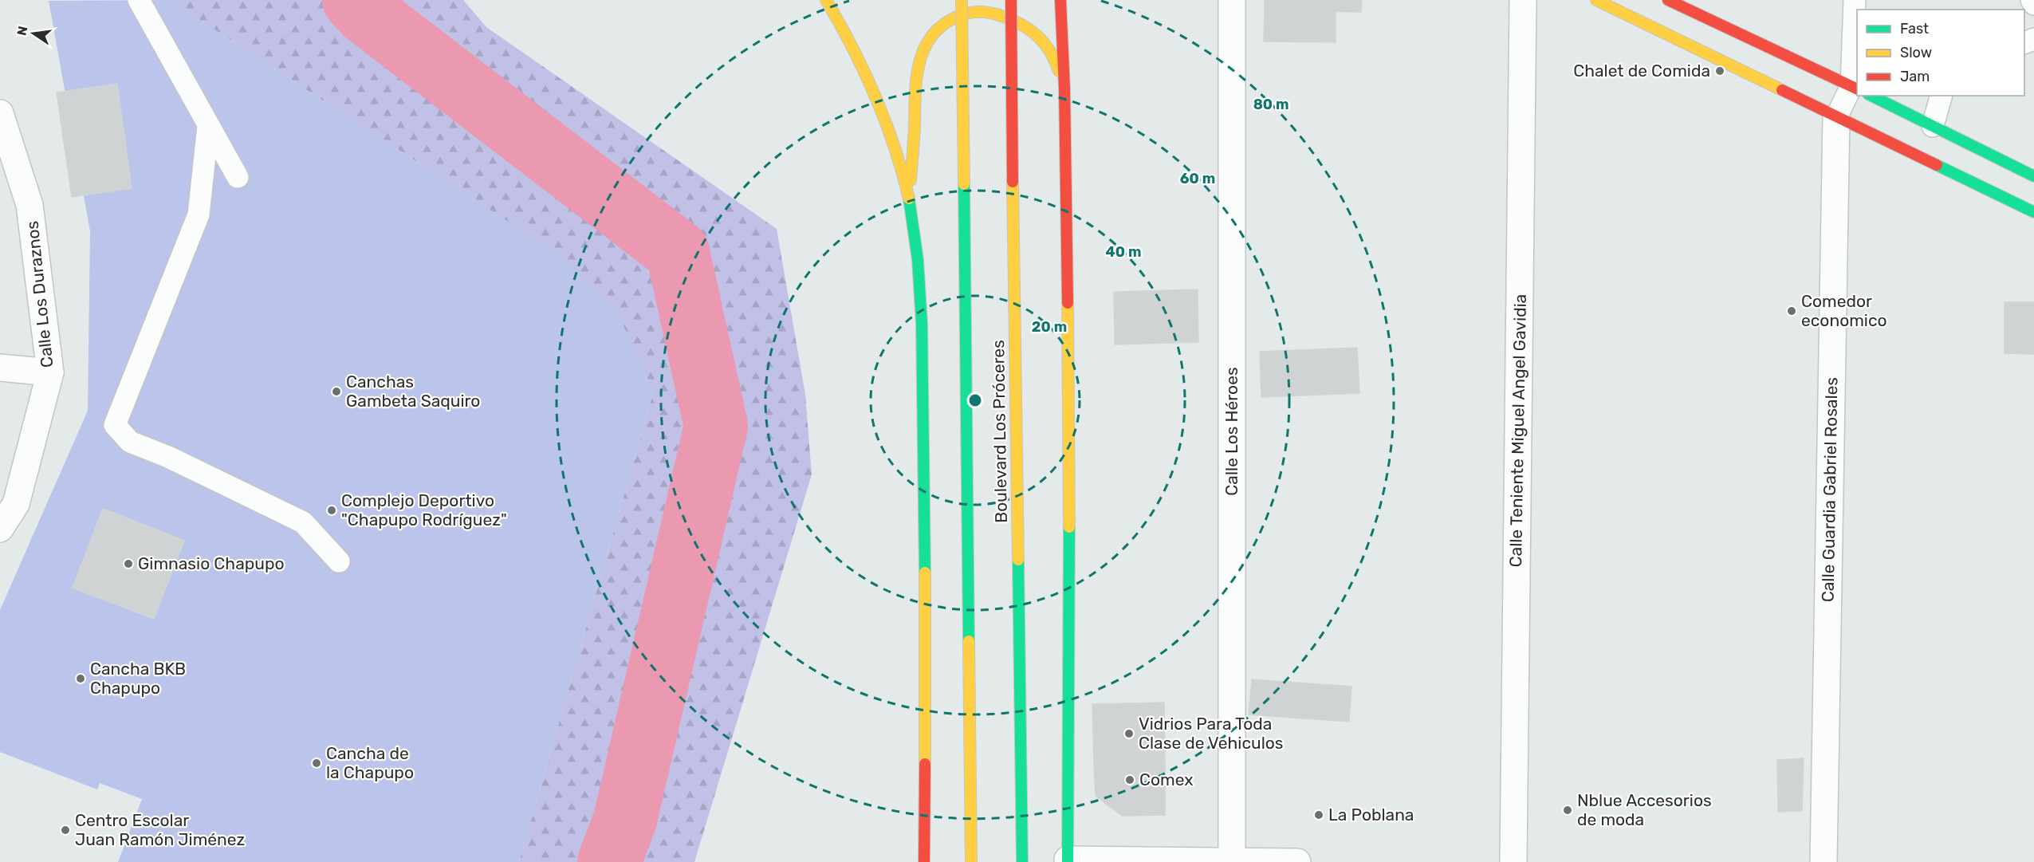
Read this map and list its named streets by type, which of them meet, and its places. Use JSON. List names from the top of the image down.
{
  "streets": {
    "main road": ["Boulevard Los Próceres"],
    "street": [
      "Calle Los Duraznos",
      "Calle Teniente Miguel Angel Gavidia",
      "Calle Los Héroes",
      "Calle Guardia Gabriel Rosales"
    ]
  },
  "places": [
    "Chalet de Comida",
    "Comedor economico",
    "Canchas Gambeta Saquiro",
    "Complejo Deportivo \"Chapupo Rodríguez\"",
    "Gimnasio Chapupo",
    "Cancha BKB Chapupo",
    "Vidrios Para Toda Clase de Vehiculos",
    "Cancha de la Chapupo",
    "Comex",
    "Nblue Accesorios de moda",
    "La Poblana",
    "Centro Escolar Juan Ramón Jiménez"
  ],
  "legend": ["Fast", "Slow", "Jam"],
  "north": "left",
  "rings": [
    "80 m",
    "60 m",
    "40 m",
    "20 m"
  ]
}
